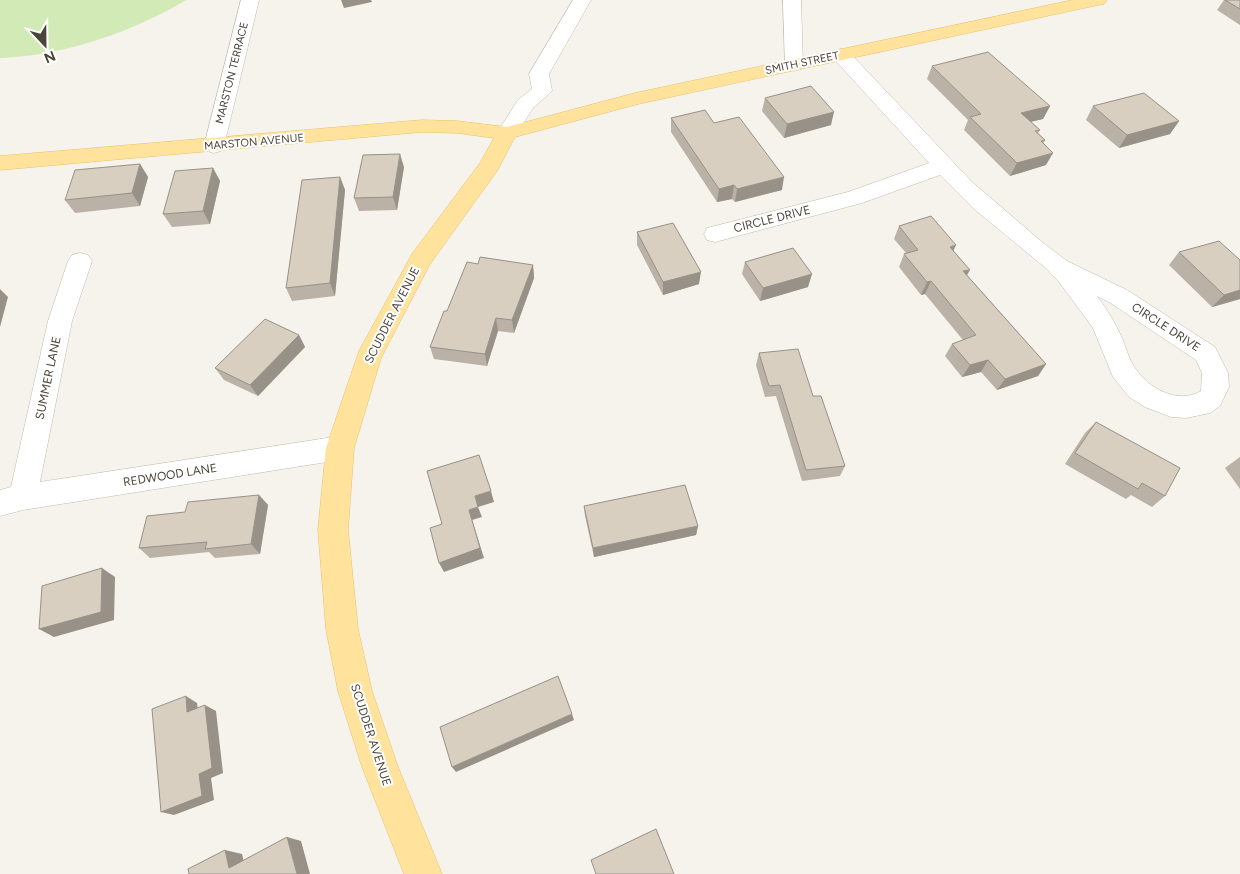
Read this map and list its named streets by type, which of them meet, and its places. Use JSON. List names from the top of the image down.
{
  "streets": {
    "main road": ["SMITH STREET", "MARSTON AVENUE", "SCUDDER AVENUE"],
    "street": [
      "MARSTON TERRACE",
      "CIRCLE DRIVE",
      "SUMMER LANE",
      "REDWOOD LANE"
    ]
  },
  "crossings": [
    ["SMITH STREET", "MARSTON AVENUE"],
    ["SMITH STREET", "CIRCLE DRIVE"],
    ["SMITH STREET", "SCUDDER AVENUE"],
    ["MARSTON TERRACE", "MARSTON AVENUE"],
    ["MARSTON AVENUE", "SCUDDER AVENUE"],
    ["SCUDDER AVENUE", "REDWOOD LANE"],
    ["SUMMER LANE", "REDWOOD LANE"]
  ],
  "north": "bottom"
}
